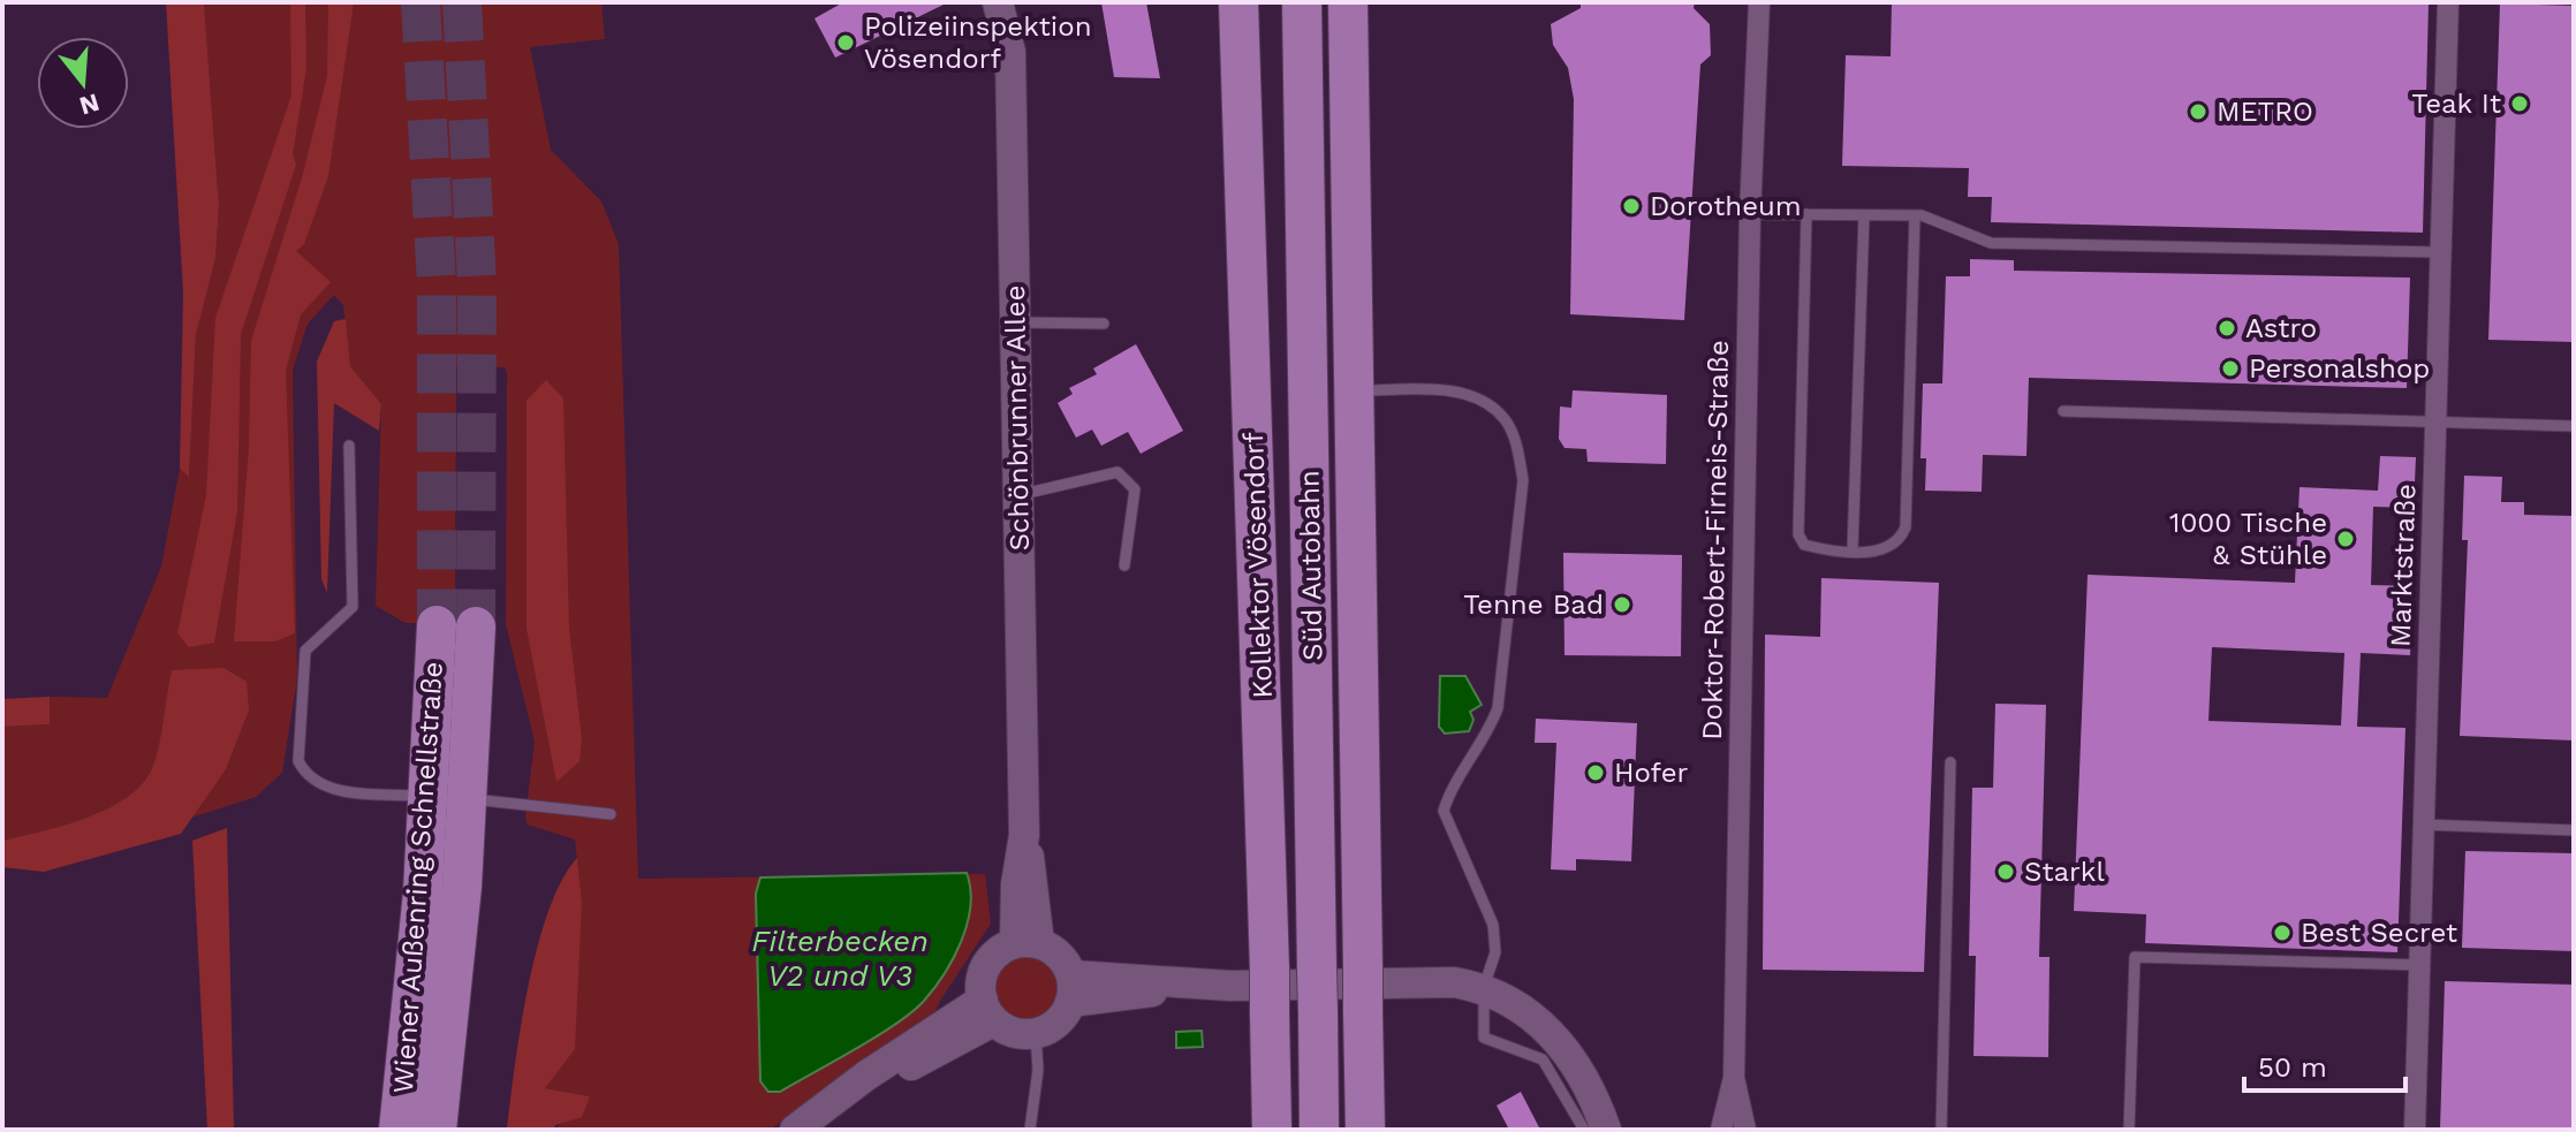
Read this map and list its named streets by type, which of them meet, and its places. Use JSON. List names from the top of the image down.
{
  "streets": {
    "highway": ["Kollektor Vösendorf", "Süd Autobahn", "Wiener Außenring Schnellstraße"],
    "main road": ["Schönbrunner Allee"],
    "street": ["Doktor-Robert-Firneis-Straße", "Marktstraße"]
  },
  "water": ["Filterbecken V2 und V3"],
  "places": [
    "Polizeiinspektion Vösendorf",
    "Teak It",
    "METRO",
    "Dorotheum",
    "Astro",
    "Personalshop",
    "1000 Tische & Stühle",
    "Tenne Bad",
    "Hofer",
    "Starkl",
    "Best Secret"
  ],
  "scale_bar": "50 m",
  "north": "bottom"
}
